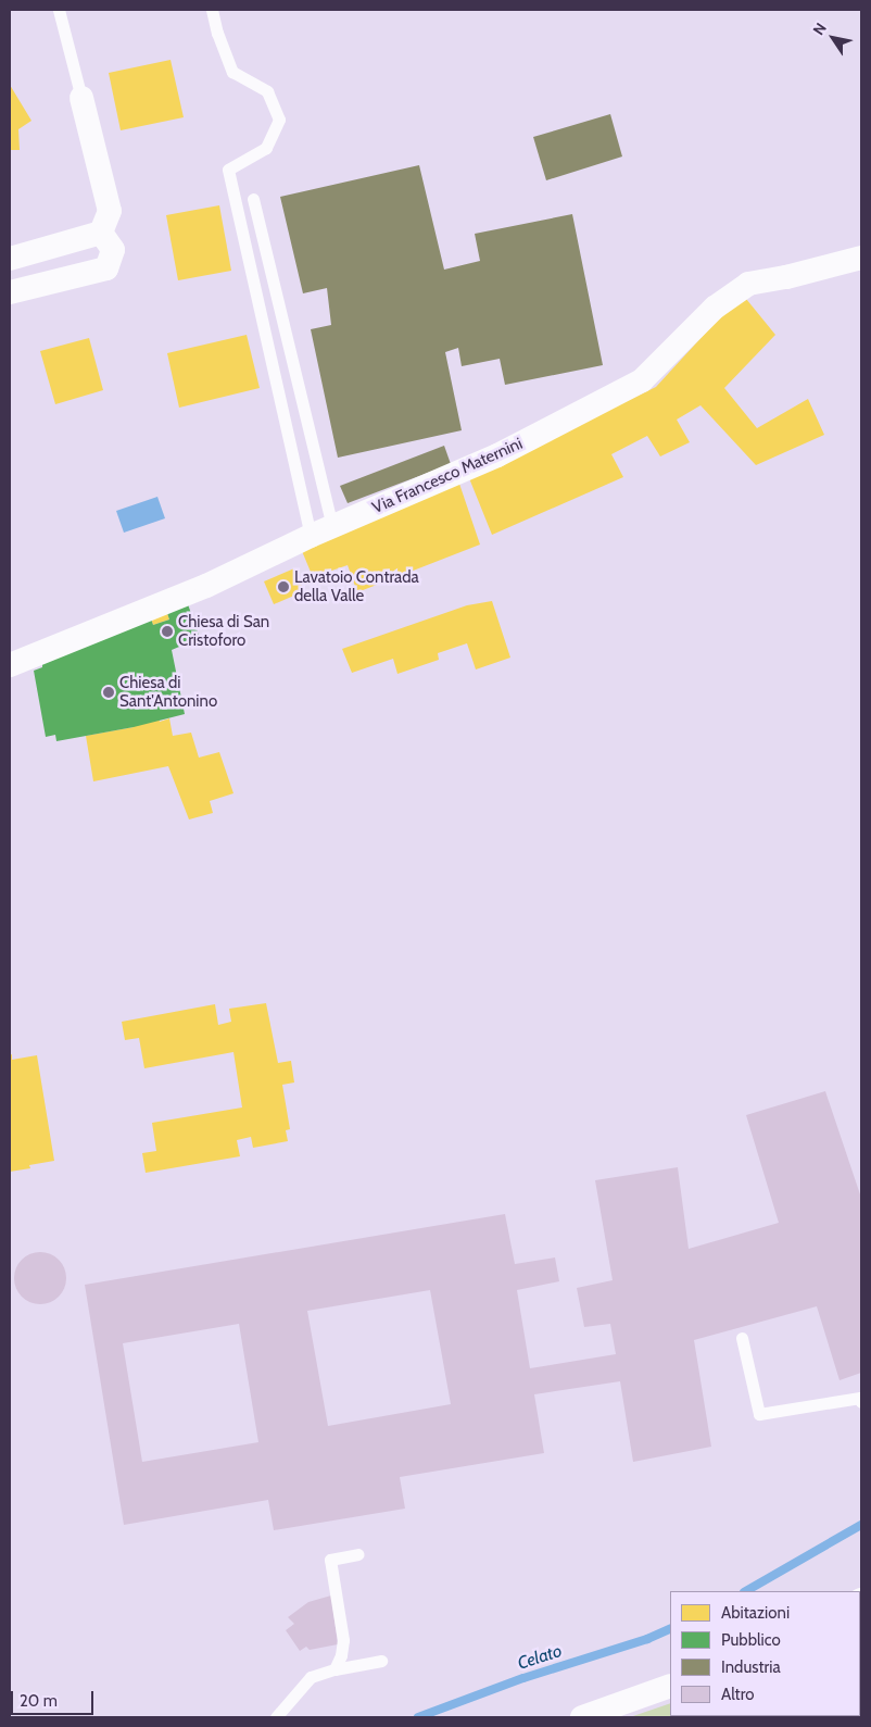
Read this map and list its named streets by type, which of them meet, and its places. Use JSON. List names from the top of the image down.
{
  "streets": {
    "street": ["Via Francesco Maternini"]
  },
  "water": ["Celato"],
  "places": ["Lavatoio Contrada della Valle", "Chiesa di San Cristoforo", "Chiesa di Sant'Antonino"],
  "legend": [
    "Abitazioni",
    "Pubblico",
    "Industria",
    "Altro"
  ],
  "scale_bar": "20 m",
  "north": "top left"
}
